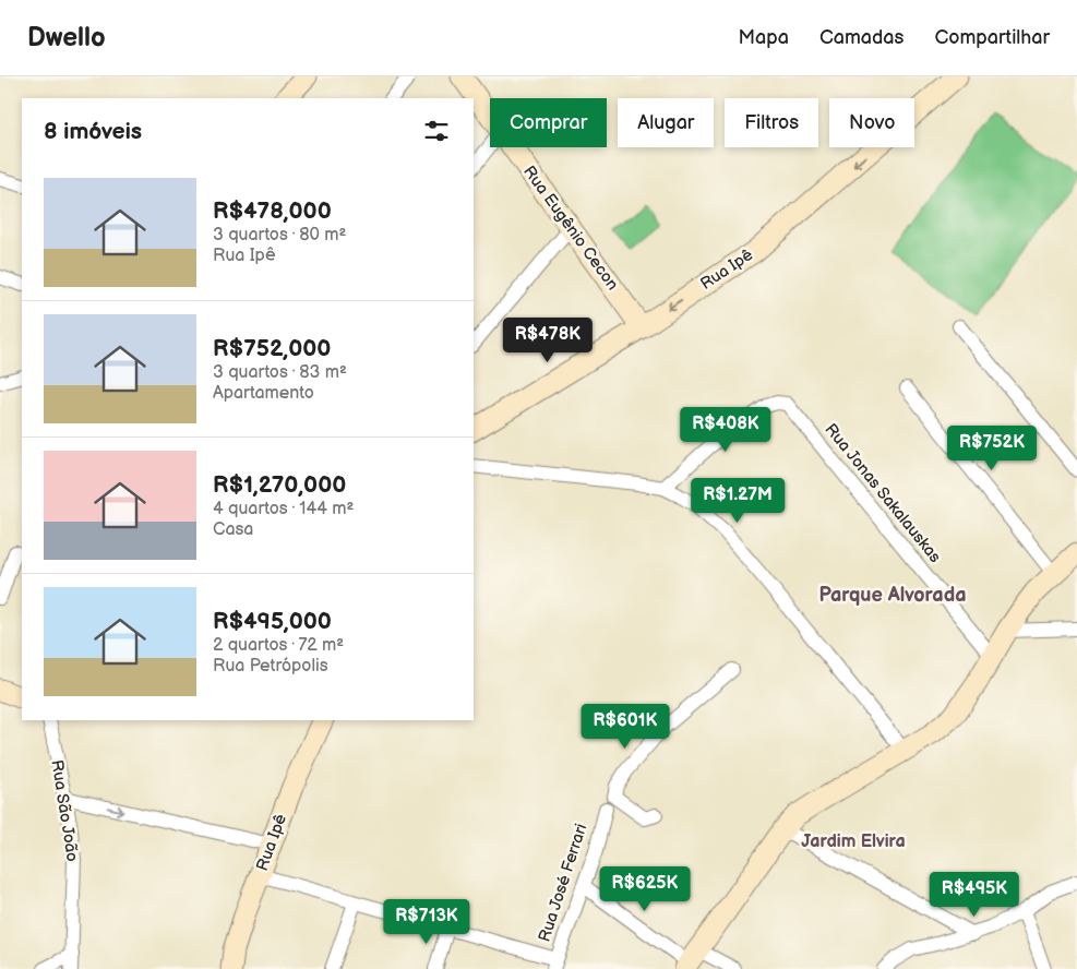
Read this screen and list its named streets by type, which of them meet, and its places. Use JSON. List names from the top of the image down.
{
  "streets": {
    "street": [
      "Rua Eugênio Cecon",
      "Rua Ipê",
      "Rua Jonas Sakalauskas",
      "Rua São João",
      "Rua José Ferrari"
    ]
  },
  "crossings": [
    ["Rua Eugênio Cecon", "Rua Ipê"]
  ],
  "one_way": ["Rua Ipê"],
  "districts": ["Parque Alvorada", "Jardim Elvira"],
  "page": {
    "header": "Dwello",
    "nav": ["Mapa", "Camadas", "Compartilhar"],
    "chip": [
      "Comprar",
      "Alugar",
      "Filtros",
      "Novo"
    ],
    "heading": "8 imóveis",
    "list": [
      {
        "name": "R$478,000",
        "note": "3 quartos · 80 m² · Rua Ipê"
      },
      {
        "name": "R$752,000",
        "note": "3 quartos · 83 m² · Apartamento"
      },
      {
        "name": "R$1,270,000",
        "note": "4 quartos · 144 m² · Casa"
      },
      {
        "name": "R$495,000",
        "note": "2 quartos · 72 m² · Rua Petrópolis"
      }
    ],
    "price": [
      "R$478K",
      "R$408K",
      "R$752K",
      "R$1.27M",
      "R$601K",
      "R$625K",
      "R$495K",
      "R$713K"
    ]
  }
}
